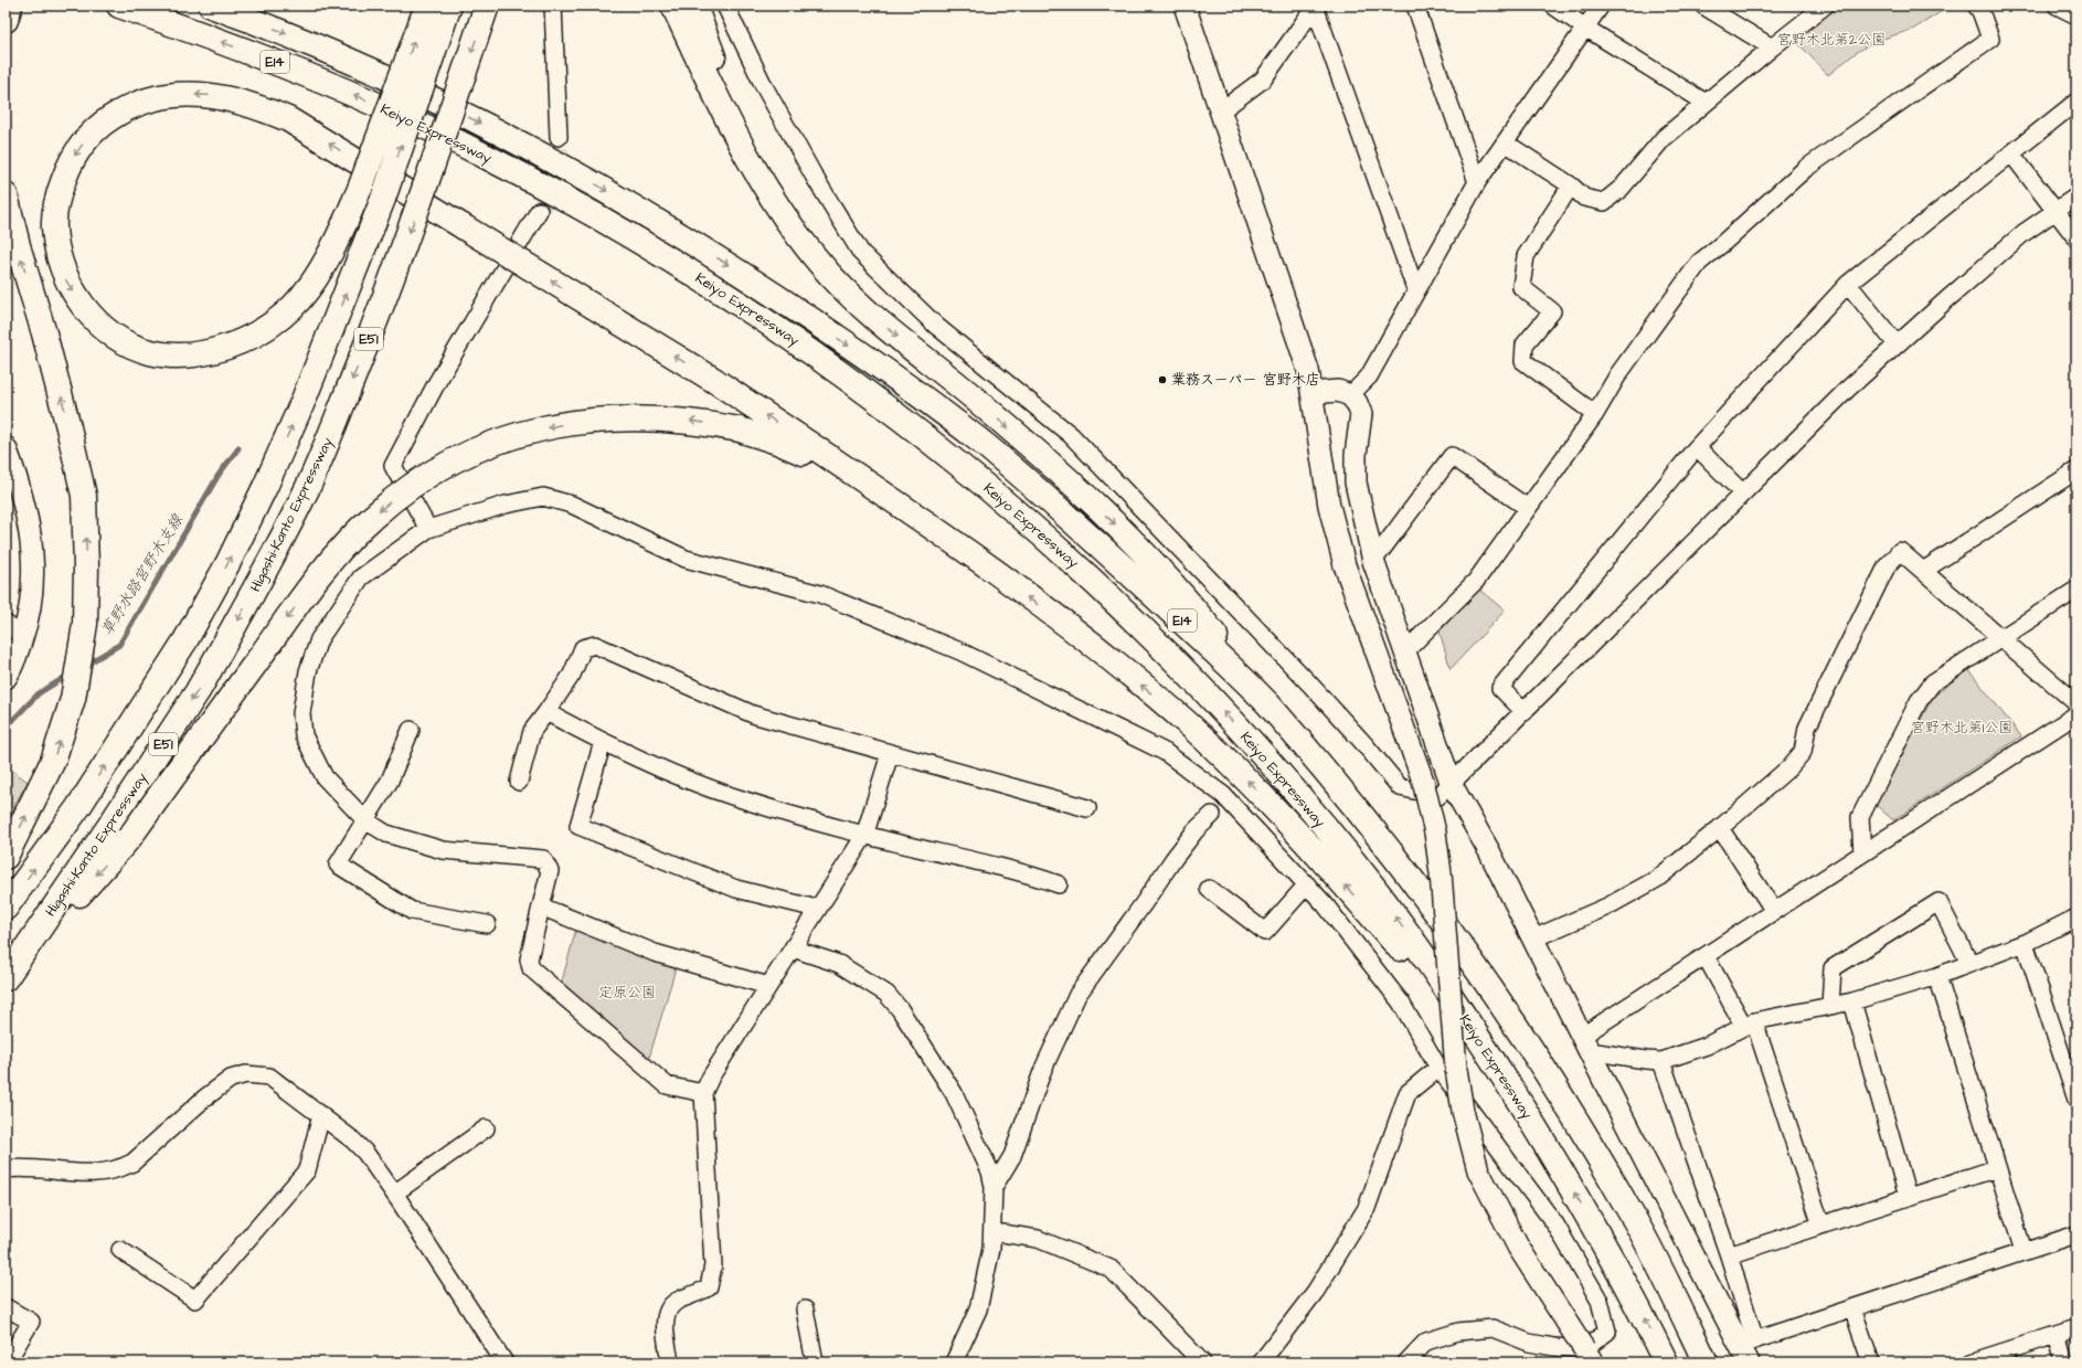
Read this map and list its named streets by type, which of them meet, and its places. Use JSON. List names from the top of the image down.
{
  "streets": {
    "highway": [
      "E14",
      "Keiyo Expressway",
      "E51",
      "Higashi-Kanto Expressway"
    ]
  },
  "water": ["草野水路宮野木支線"],
  "parks": ["宮野木北第2公園", "宮野木北第1公園", "定原公園"],
  "places": ["業務スーパー 宮野木店"]
}
